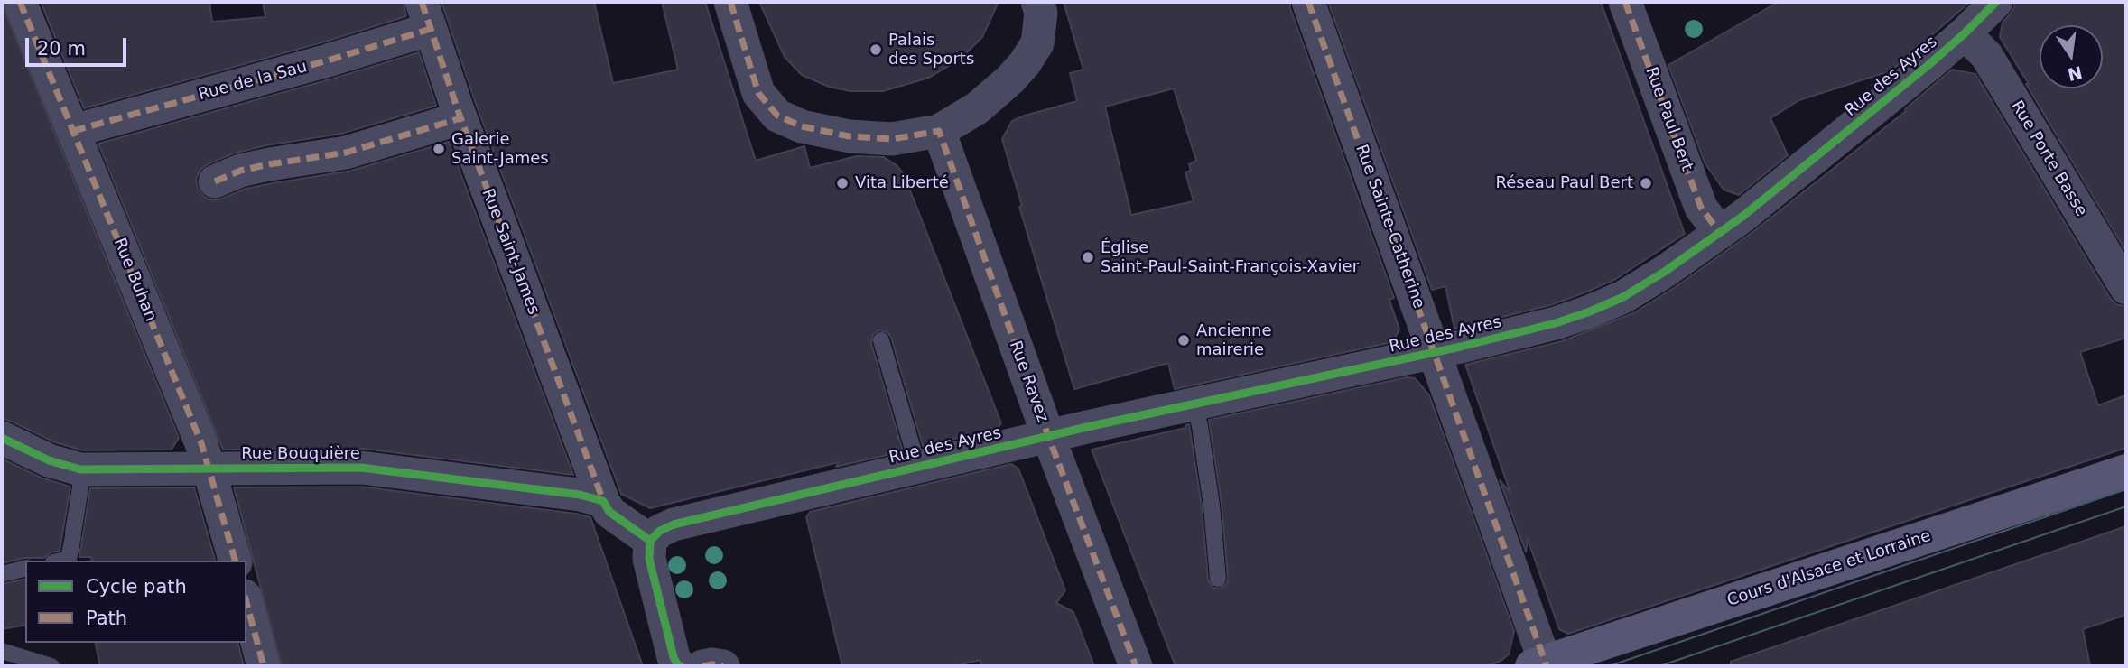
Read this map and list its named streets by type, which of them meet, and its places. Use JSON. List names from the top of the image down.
{
  "streets": {
    "street": [
      "Rue des Ayres",
      "Rue de la Sau",
      "Rue Paul Bert",
      "Rue Porte Basse",
      "Rue Sainte-Catherine",
      "Rue Saint-James",
      "Rue Buhan",
      "Rue Ravez",
      "Rue Bouquière",
      "Cours d'Alsace et Lorraine"
    ]
  },
  "crossings": [
    ["Rue des Ayres", "Rue Paul Bert"],
    ["Rue des Ayres", "Rue Porte Basse"],
    ["Rue des Ayres", "Rue Sainte-Catherine"],
    ["Rue des Ayres", "Rue Ravez"],
    ["Rue de la Sau", "Rue Saint-James"],
    ["Rue de la Sau", "Rue Buhan"],
    ["Rue Sainte-Catherine", "Cours d'Alsace et Lorraine"],
    ["Rue Saint-James", "Rue Bouquière"],
    ["Rue Buhan", "Rue Bouquière"]
  ],
  "places": [
    "Palais des Sports",
    "Galerie Saint-James",
    "Vita Liberté",
    "Réseau Paul Bert",
    "Église Saint-Paul-Saint-François-Xavier",
    "Ancienne mairerie"
  ],
  "legend": ["Cycle path", "Path"],
  "scale_bar": "20 m",
  "north": "bottom"
}
